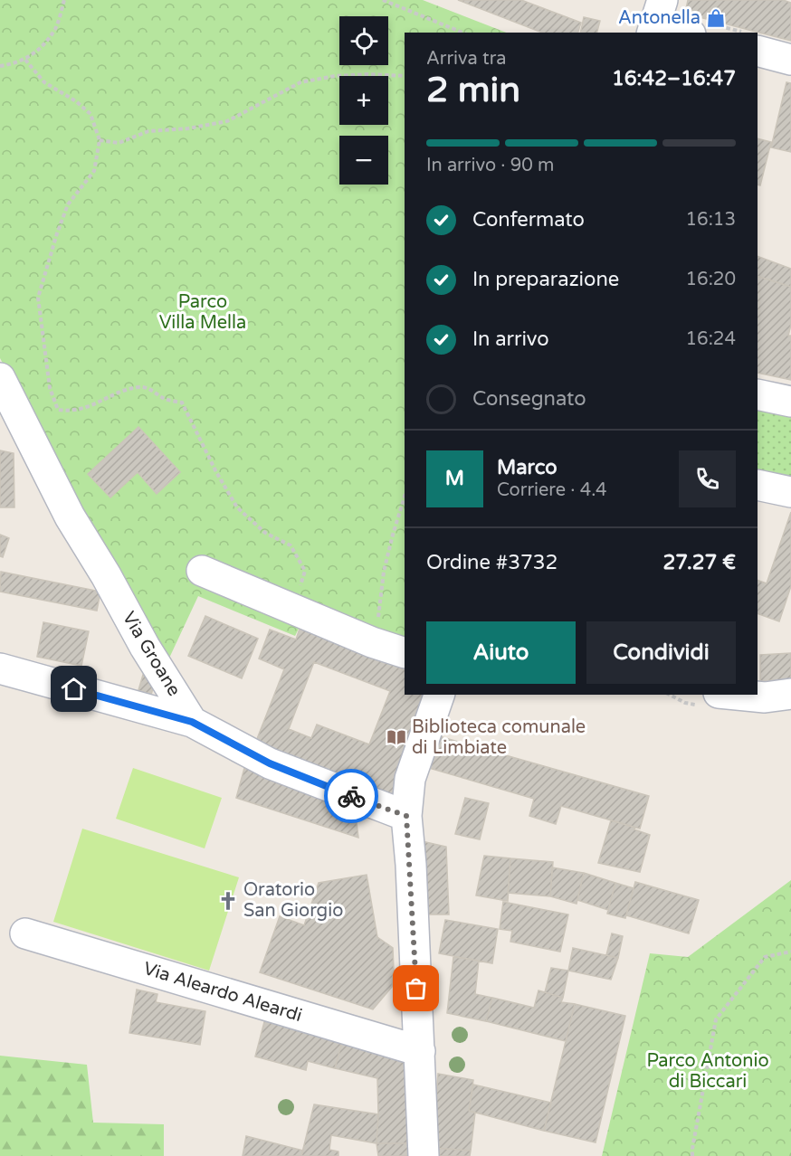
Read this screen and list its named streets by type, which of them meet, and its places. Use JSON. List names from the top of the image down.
{
  "streets": {
    "street": ["Via Groane", "Via Aleardo Aleardi"]
  },
  "parks": ["Parco Villa Mella", "Parco Antonio di Biccari"],
  "places": {
    "shop": ["Antonella"],
    "library": ["Biblioteca comunale di Limbiate"],
    "church": ["Oratorio San Giorgio"]
  },
  "page": {
    "map_buttons": ["+", "−"],
    "heading": ["2 min", "Arriva tra", "16:42–16:47"],
    "panel": [
      "Marco",
      "Corriere · 4.4",
      "Ordine #3732",
      "27.27 €"
    ],
    "bar": "In arrivo · 90 m",
    "list": [
      ["Confermato", "16:13"],
      ["In preparazione", "16:20"],
      ["In arrivo", "16:24"],
      "Consegnato"
    ],
    "round": "M",
    "buttons": ["Aiuto", "Condividi"]
  }
}
